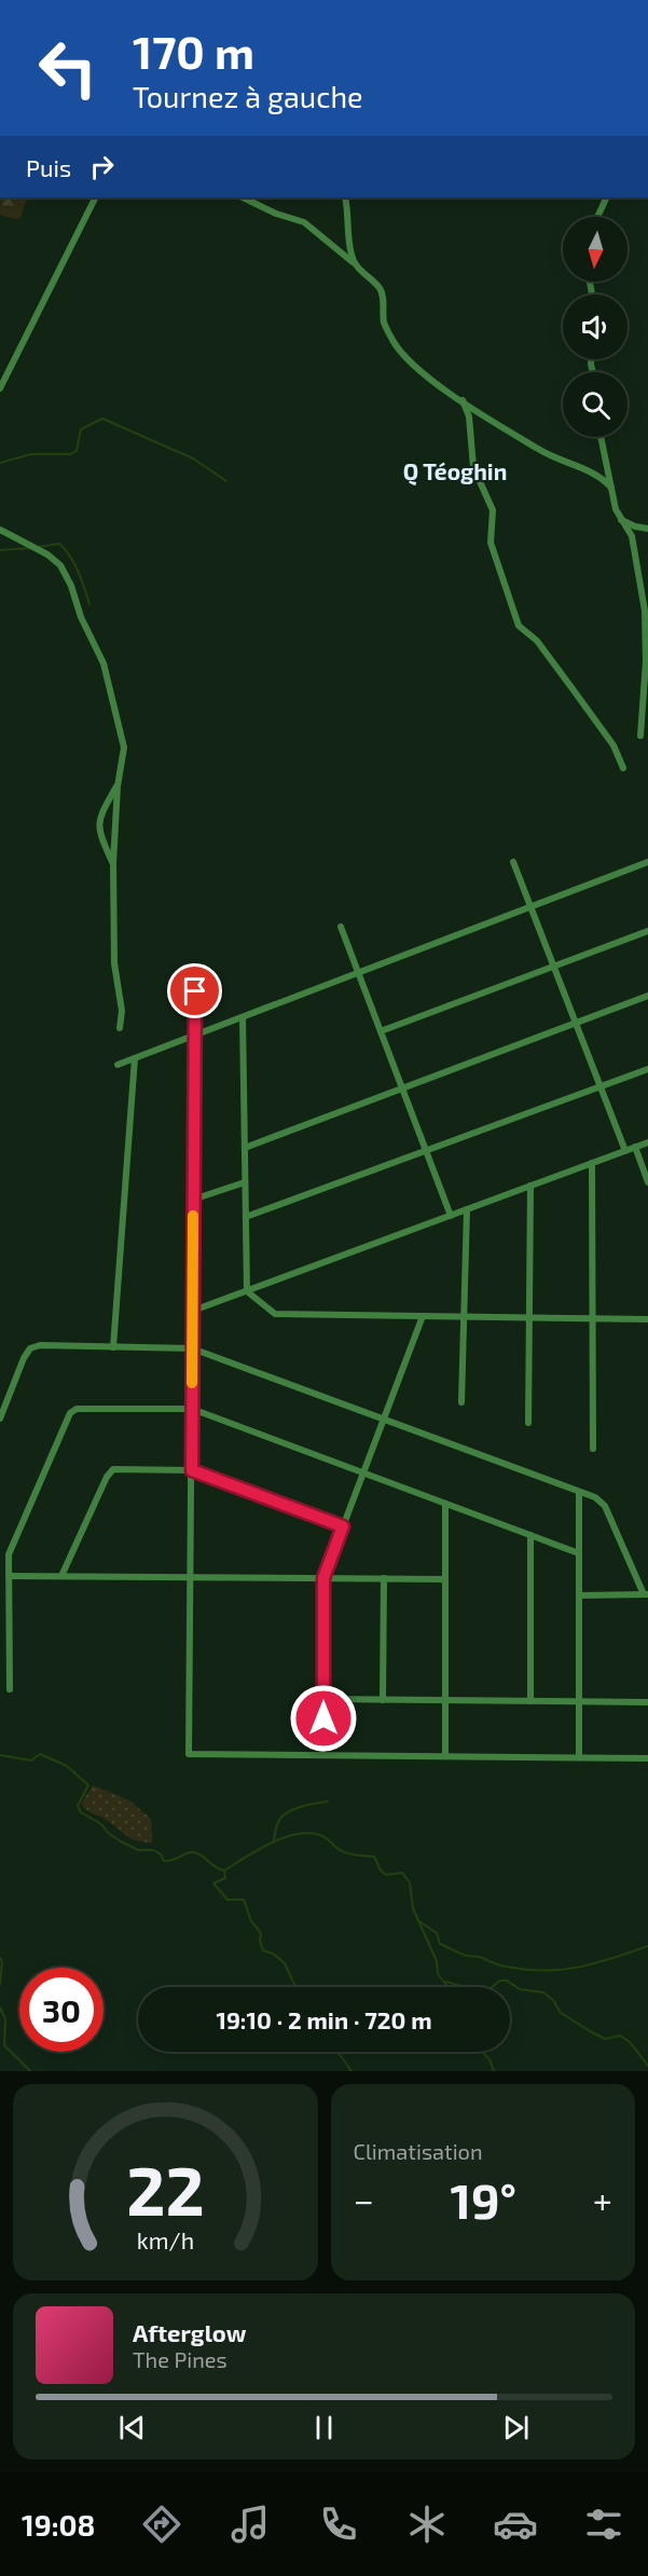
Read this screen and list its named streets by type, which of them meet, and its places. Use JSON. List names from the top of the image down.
{
  "districts": ["Q Téoghin"],
  "north": "bottom",
  "page": {
    "turn": ["170 m", "Tournez à gauche"],
    "then": "Puis",
    "limit": "30",
    "trip": "19:10 · 2 min · 720 m",
    "tile": "Climatisation",
    "heat": ["−", "19°", "+"],
    "song": ["Afterglow", "The Pines"],
    "tabs": "19:08",
    "gauge": ["22", "km/h"]
  }
}
